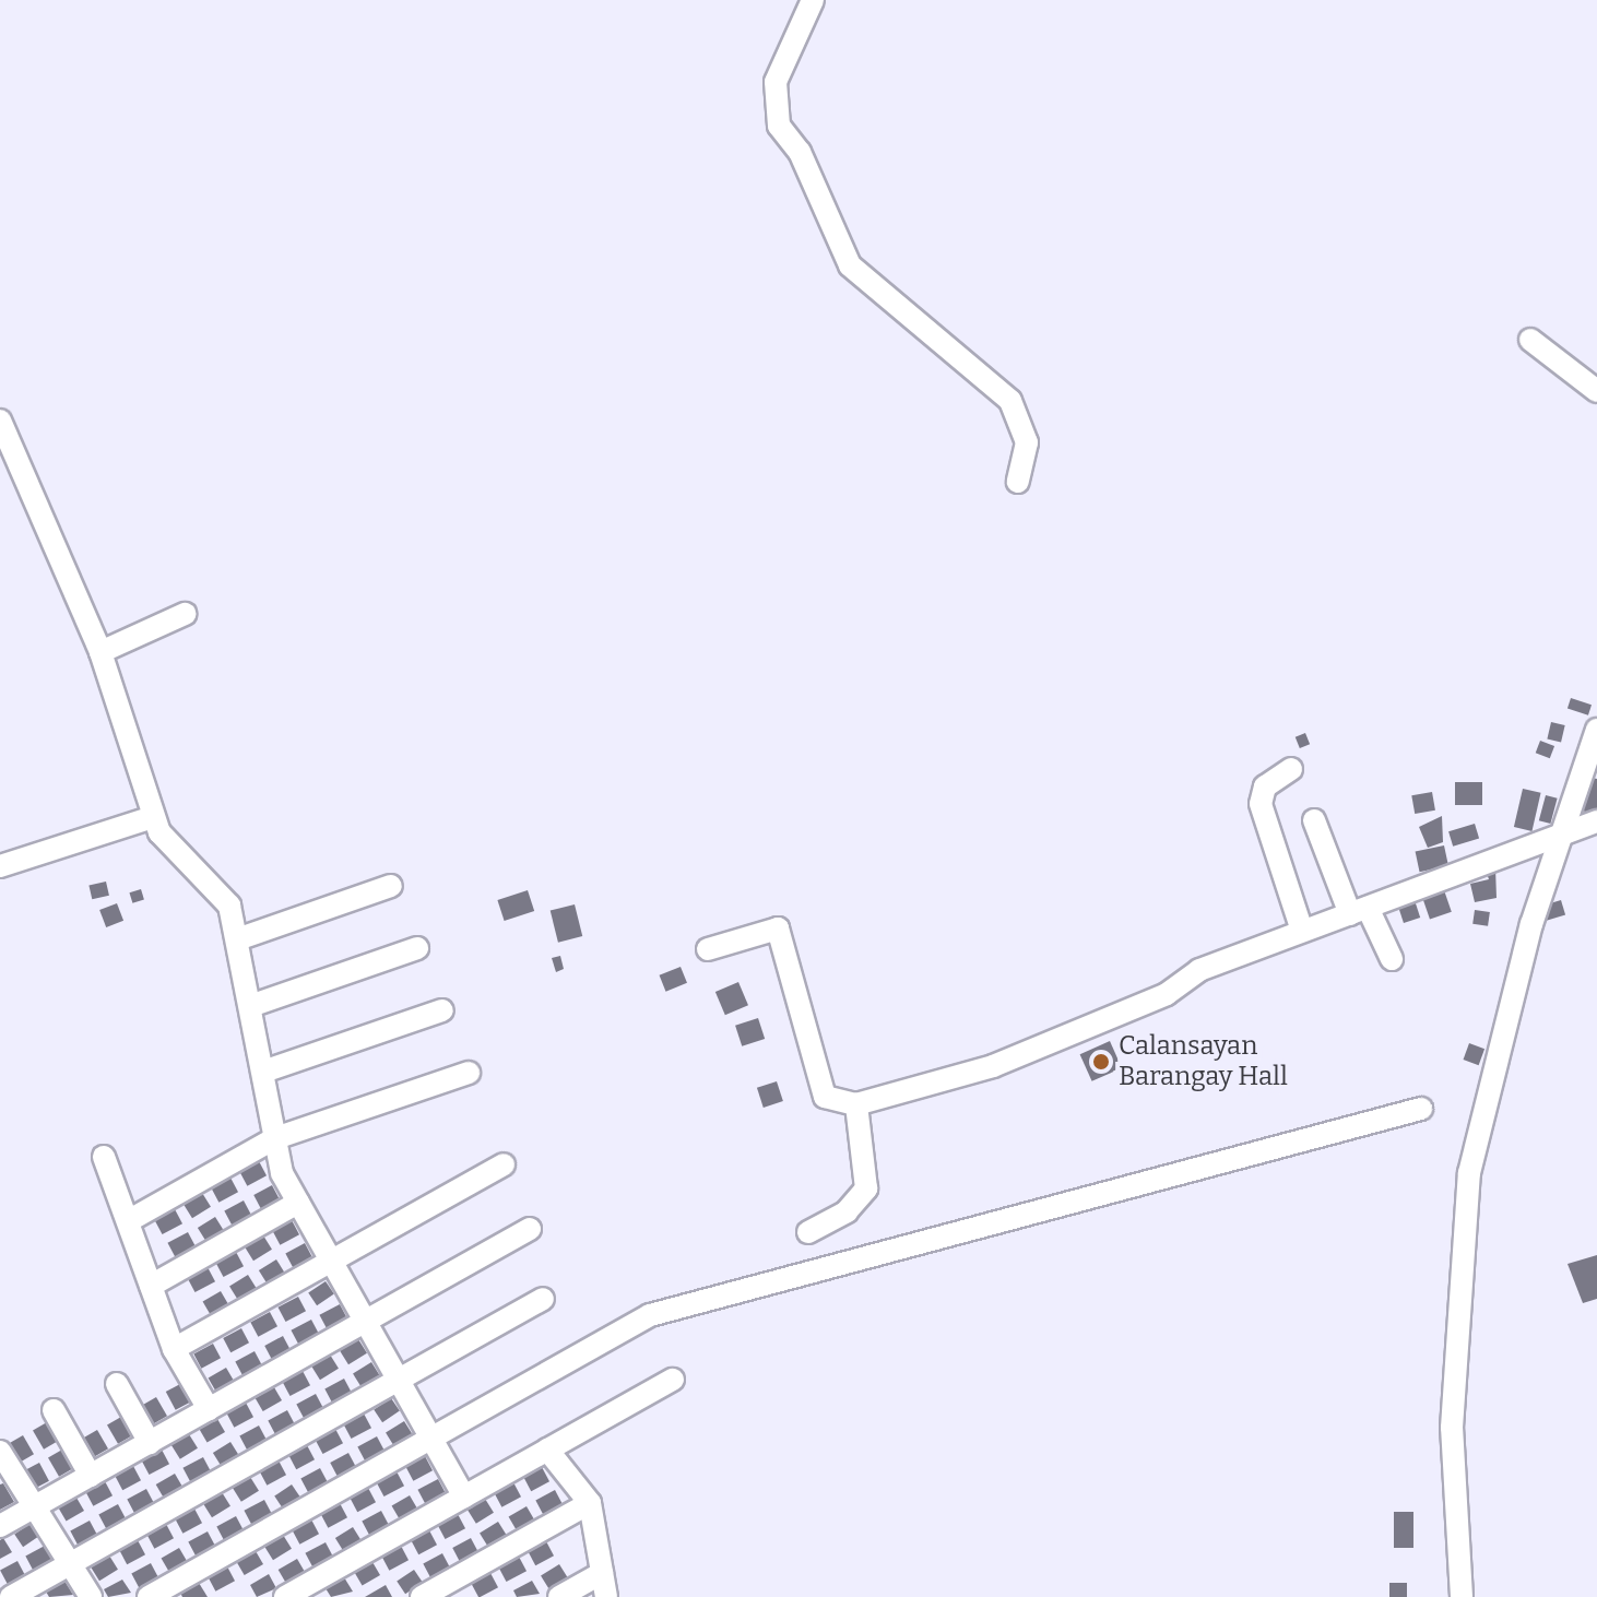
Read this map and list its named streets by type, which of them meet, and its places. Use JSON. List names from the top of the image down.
{
  "places": ["Calansayan Barangay Hall"]
}
